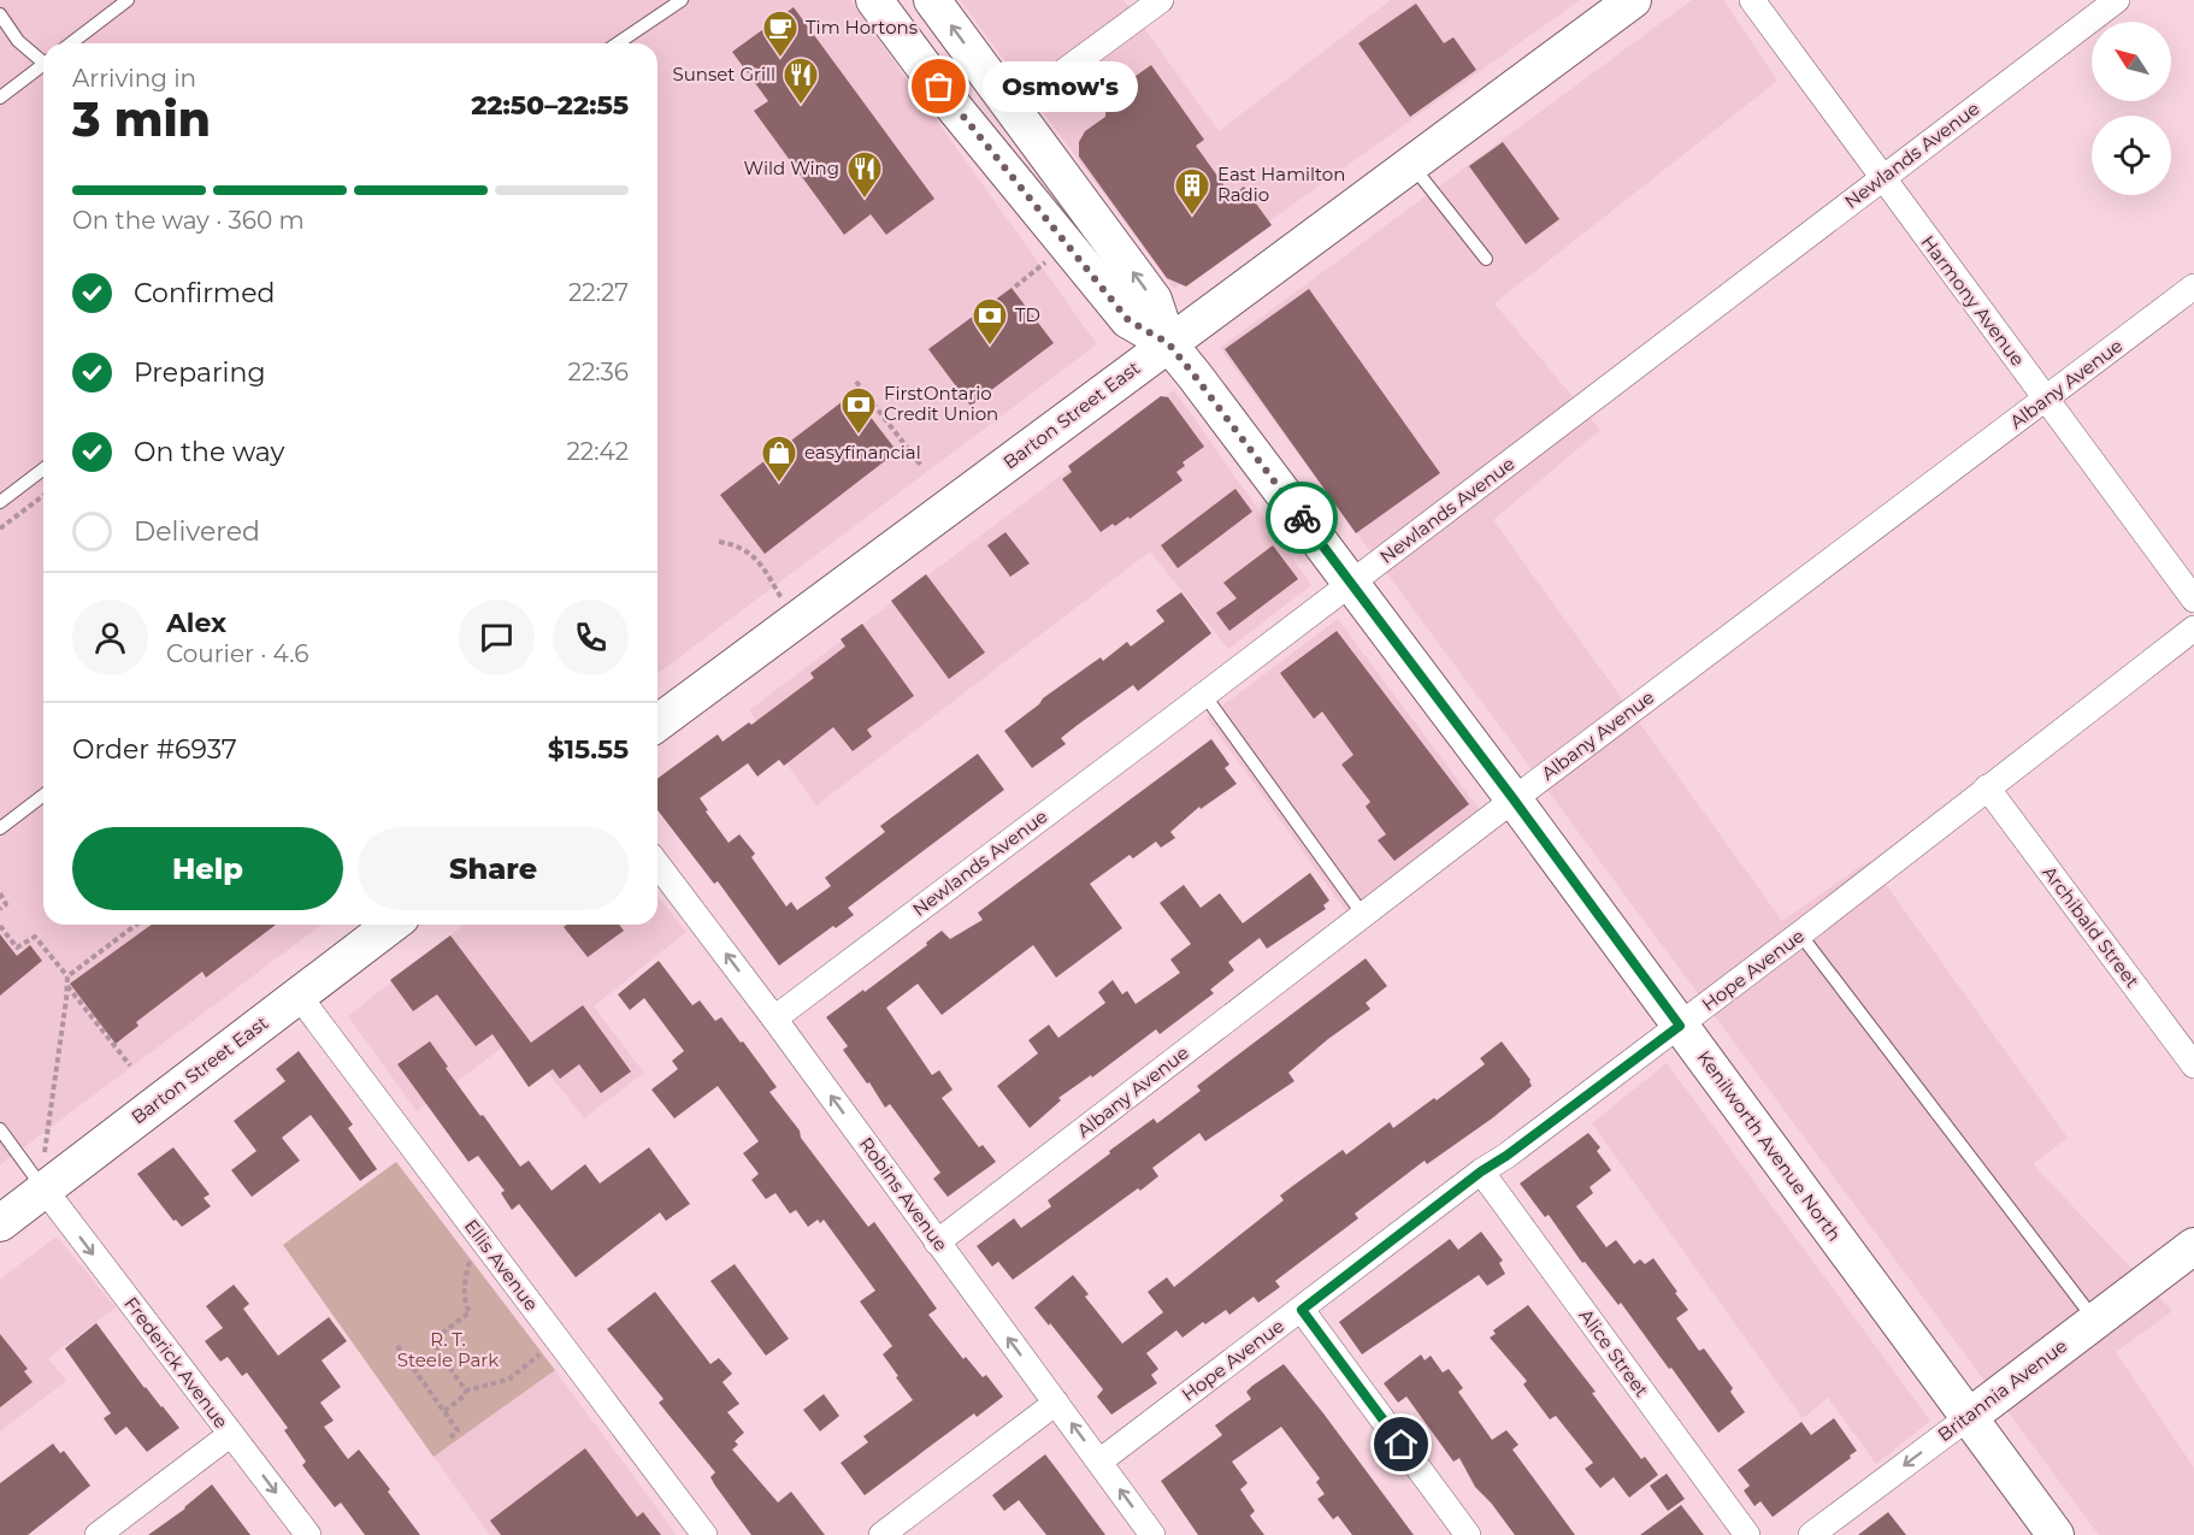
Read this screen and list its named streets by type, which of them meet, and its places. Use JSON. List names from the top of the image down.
{
  "streets": {
    "main road": ["Barton Street East", "Kenilworth Avenue North", "Britannia Avenue"],
    "street": [
      "Newlands Avenue",
      "Harmony Avenue",
      "Albany Avenue",
      "Archibald Street",
      "Hope Avenue",
      "Robins Avenue",
      "Ellis Avenue",
      "Alice Street",
      "Frederick Avenue"
    ]
  },
  "crossings": [
    ["Newlands Avenue", "Harmony Avenue"],
    ["Newlands Avenue", "Kenilworth Avenue North"],
    ["Newlands Avenue", "Robins Avenue"],
    ["Harmony Avenue", "Albany Avenue"],
    ["Albany Avenue", "Kenilworth Avenue North"],
    ["Albany Avenue", "Robins Avenue"],
    ["Barton Street East", "Kenilworth Avenue North"],
    ["Barton Street East", "Ellis Avenue"],
    ["Barton Street East", "Frederick Avenue"],
    ["Archibald Street", "Hope Avenue"],
    ["Hope Avenue", "Kenilworth Avenue North"],
    ["Hope Avenue", "Robins Avenue"],
    ["Hope Avenue", "Alice Street"],
    ["Kenilworth Avenue North", "Britannia Avenue"]
  ],
  "one_way": ["Robins Avenue", "Frederick Avenue", "Britannia Avenue"],
  "parks": ["R. T. Steele Park"],
  "places": {
    "cafe": ["Tim Hortons"],
    "other": ["Osmow's"],
    "restaurant": ["Sunset Grill", "Wild Wing"],
    "building": ["East Hamilton Radio"],
    "bank": ["TD", "FirstOntario Credit Union"],
    "shop": ["easyfinancial"]
  },
  "north": "top left",
  "page": {
    "heading": ["3 min", "Arriving in", "22:50–22:55"],
    "panel": [
      "Alex",
      "Courier · 4.6",
      "Order #6937",
      "$15.55"
    ],
    "bubble": "Osmow's",
    "bar": "On the way · 360 m",
    "list": [
      ["Confirmed", "22:27"],
      ["Preparing", "22:36"],
      ["On the way", "22:42"],
      "Delivered"
    ],
    "buttons": ["Help", "Share"]
  }
}
